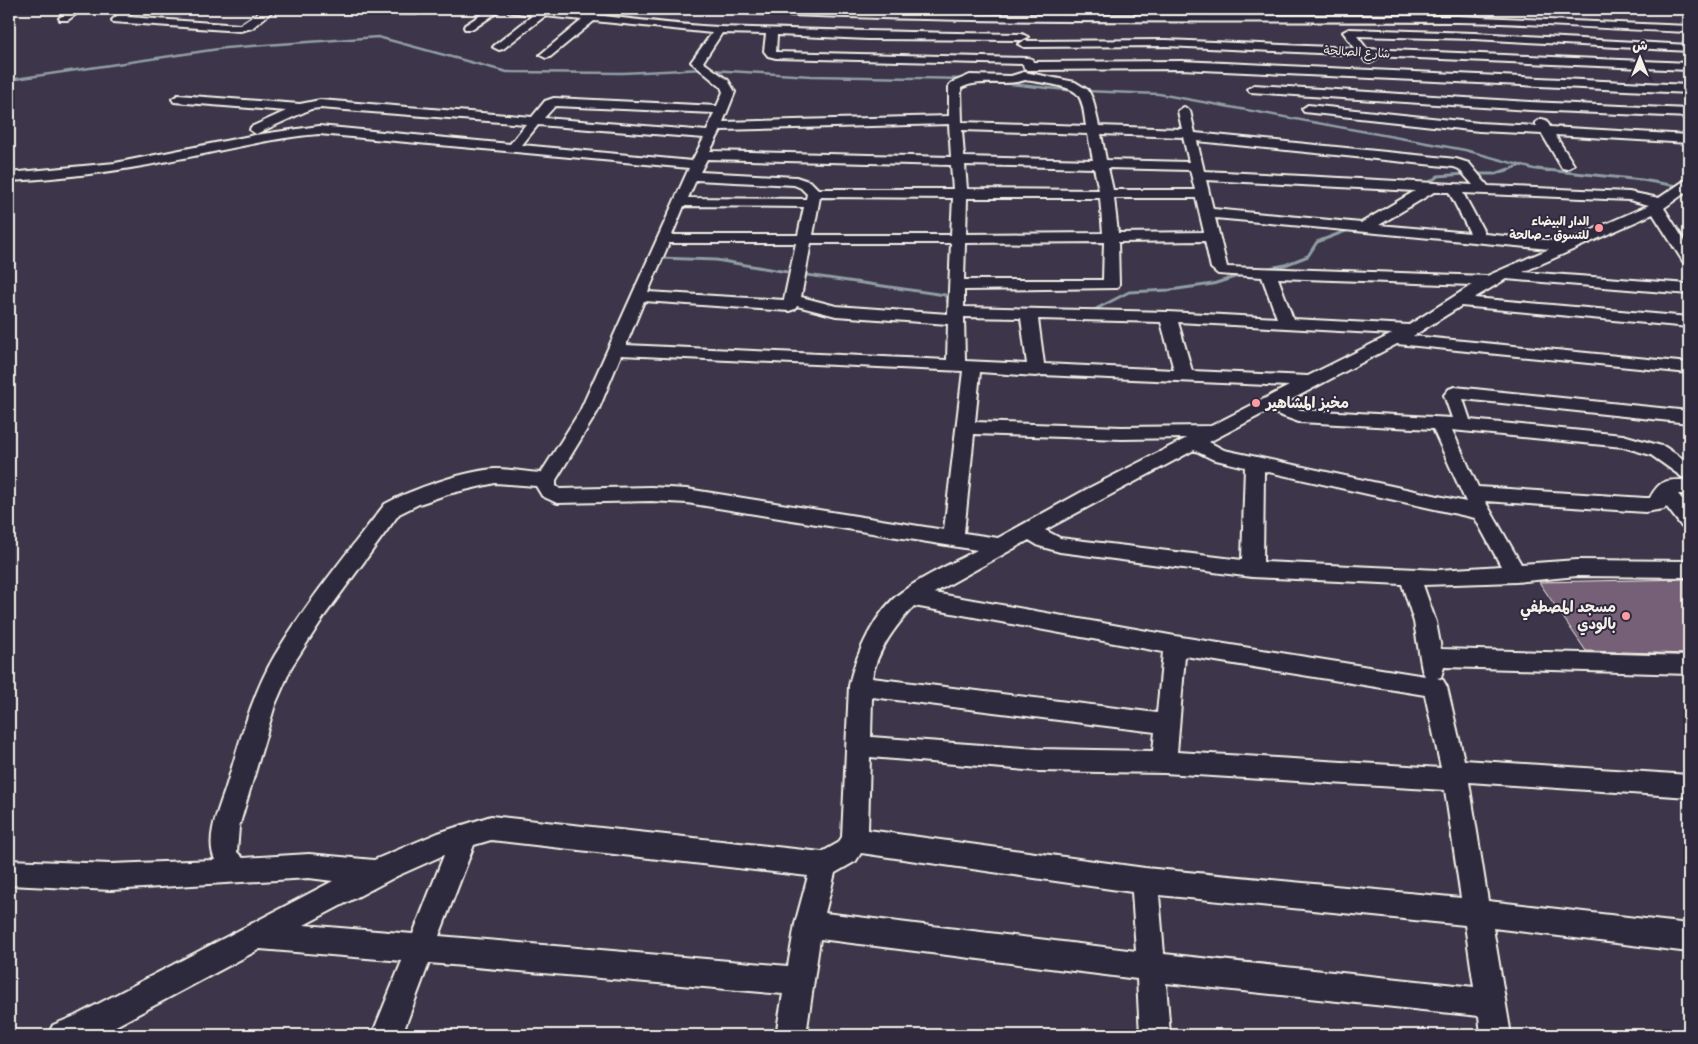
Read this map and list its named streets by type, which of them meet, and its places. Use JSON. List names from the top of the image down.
{
  "streets": {
    "street": ["شارع الصالحة"]
  },
  "places": ["الدار البيضاء للتسوق - صالحة", "مخبز المشاهير", "مسجد المصطفي بالودي"],
  "north": "top"
}
